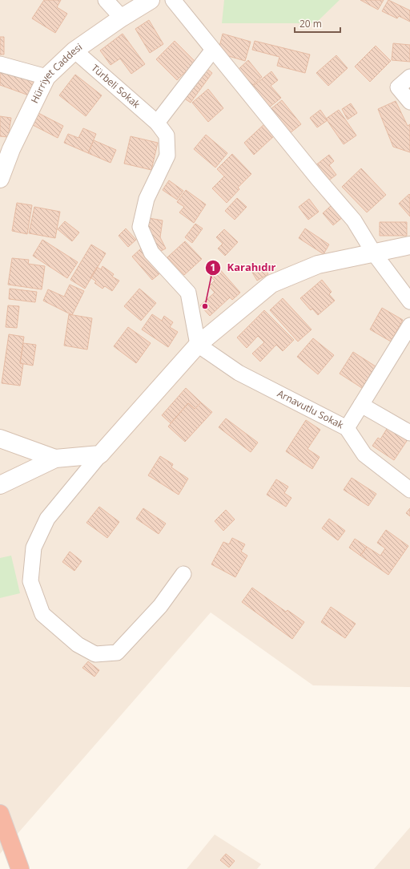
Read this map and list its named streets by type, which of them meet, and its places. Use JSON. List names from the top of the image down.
{
  "streets": {
    "street": ["Hürriyet Caddesi", "Türbeli Sokak", "Arnavutlu Sokak"]
  },
  "crossings": [
    ["Hürriyet Caddesi", "Türbeli Sokak"],
    ["Türbeli Sokak", "Arnavutlu Sokak"]
  ],
  "places": ["Karahıdır"],
  "scale_bar": "20 m"
}
